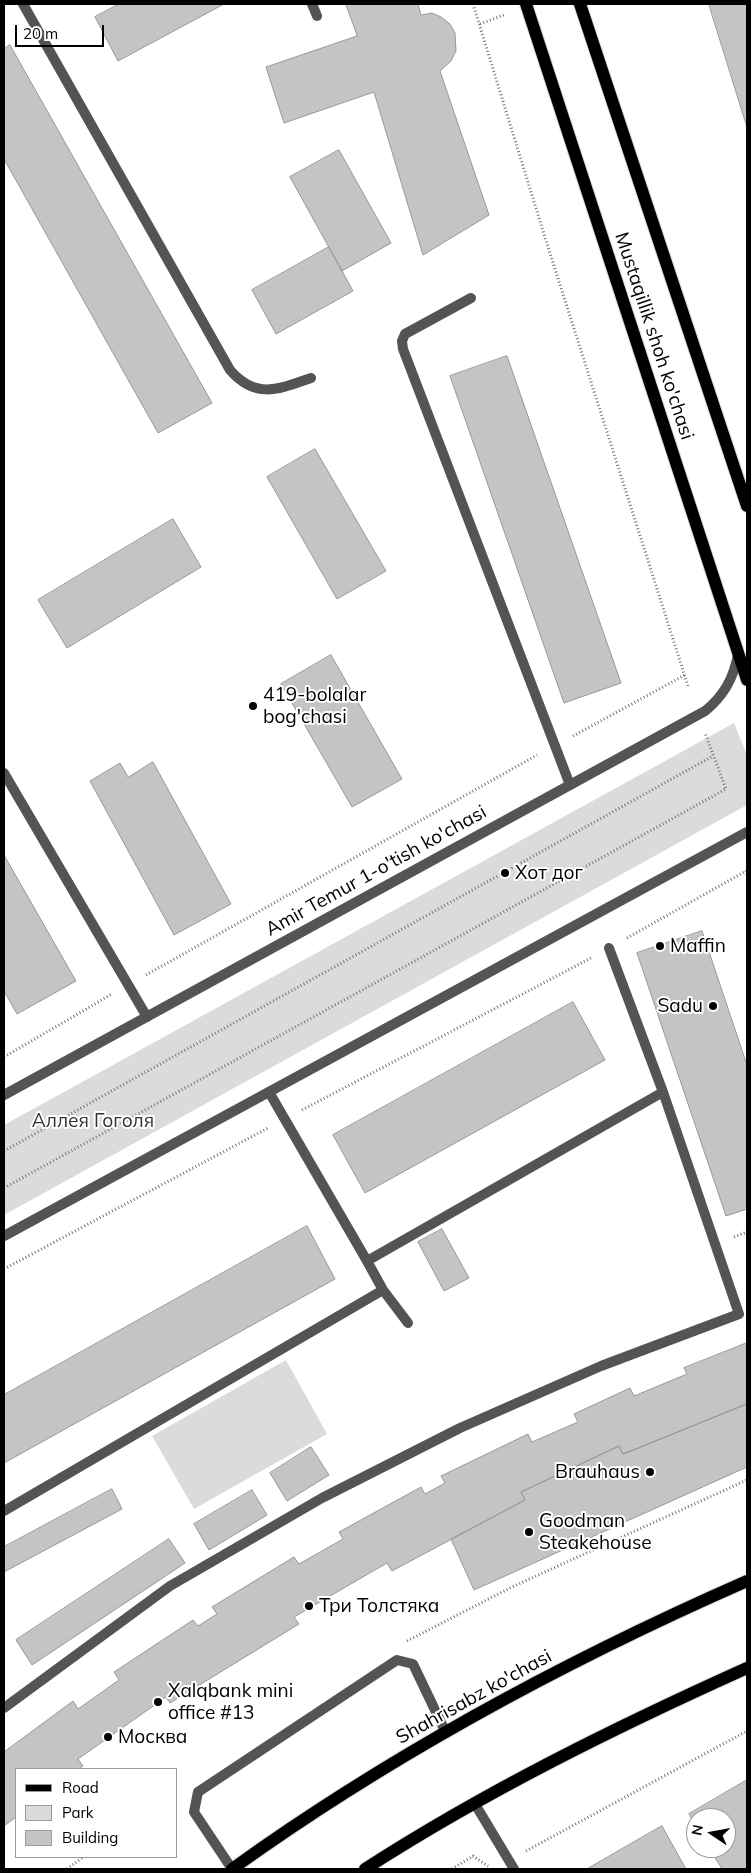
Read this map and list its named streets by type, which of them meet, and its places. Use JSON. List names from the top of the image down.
{
  "streets": {
    "main road": ["Mustaqillik shoh ko'chasi", "Shahrisabz ko'chasi"],
    "street": ["Amir Temur 1-o'tish ko'chasi"]
  },
  "crossings": [
    ["Mustaqillik shoh ko'chasi", "Amir Temur 1-o'tish ko'chasi"]
  ],
  "parks": ["Аллея Гоголя"],
  "places": [
    "419-bolalar bog'chasi",
    "Хот дог",
    "Maffin",
    "Sadu",
    "Brauhaus",
    "Goodman Steakehouse",
    "Три Толстяка",
    "Xalqbank mini office #13",
    "Москва"
  ],
  "legend": ["Road", "Park", "Building"],
  "scale_bar": "20 m",
  "north": "left"
}
